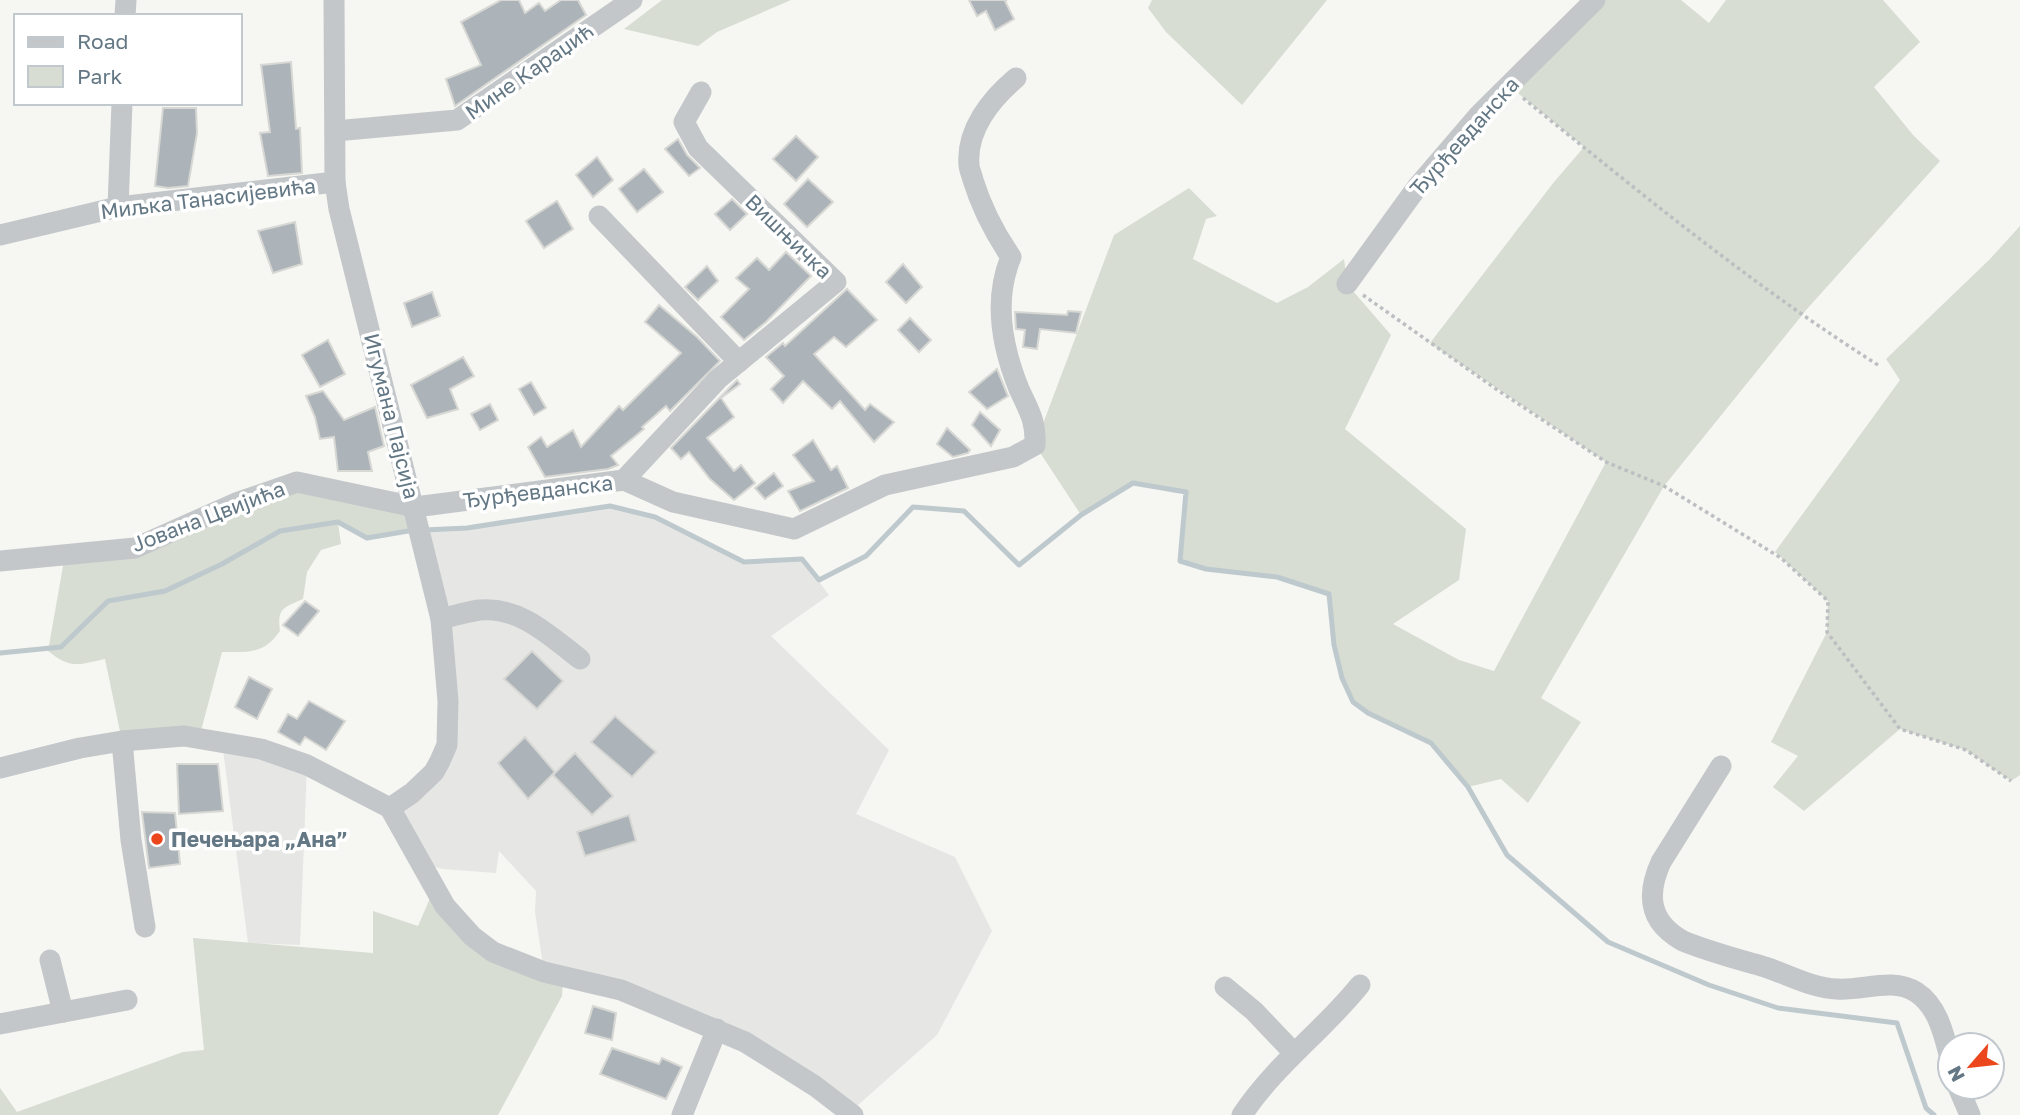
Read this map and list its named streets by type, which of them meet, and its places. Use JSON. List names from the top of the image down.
{
  "streets": {
    "street": [
      "Мине Караџић",
      "Ђурђевданска",
      "Миљка Танасијевића",
      "Вишњичка",
      "Игумана Пајсија",
      "Јована Цвијића"
    ]
  },
  "crossings": [
    ["Мине Караџић", "Игумана Пајсија"],
    ["Ђурђевданска", "Вишњичка"],
    ["Ђурђевданска", "Игумана Пајсија"],
    ["Ђурђевданска", "Јована Цвијића"],
    ["Миљка Танасијевића", "Игумана Пајсија"],
    ["Игумана Пајсија", "Јована Цвијића"]
  ],
  "places": ["Печењара „Ана”"],
  "legend": ["Road", "Park"],
  "north": "bottom left"
}
